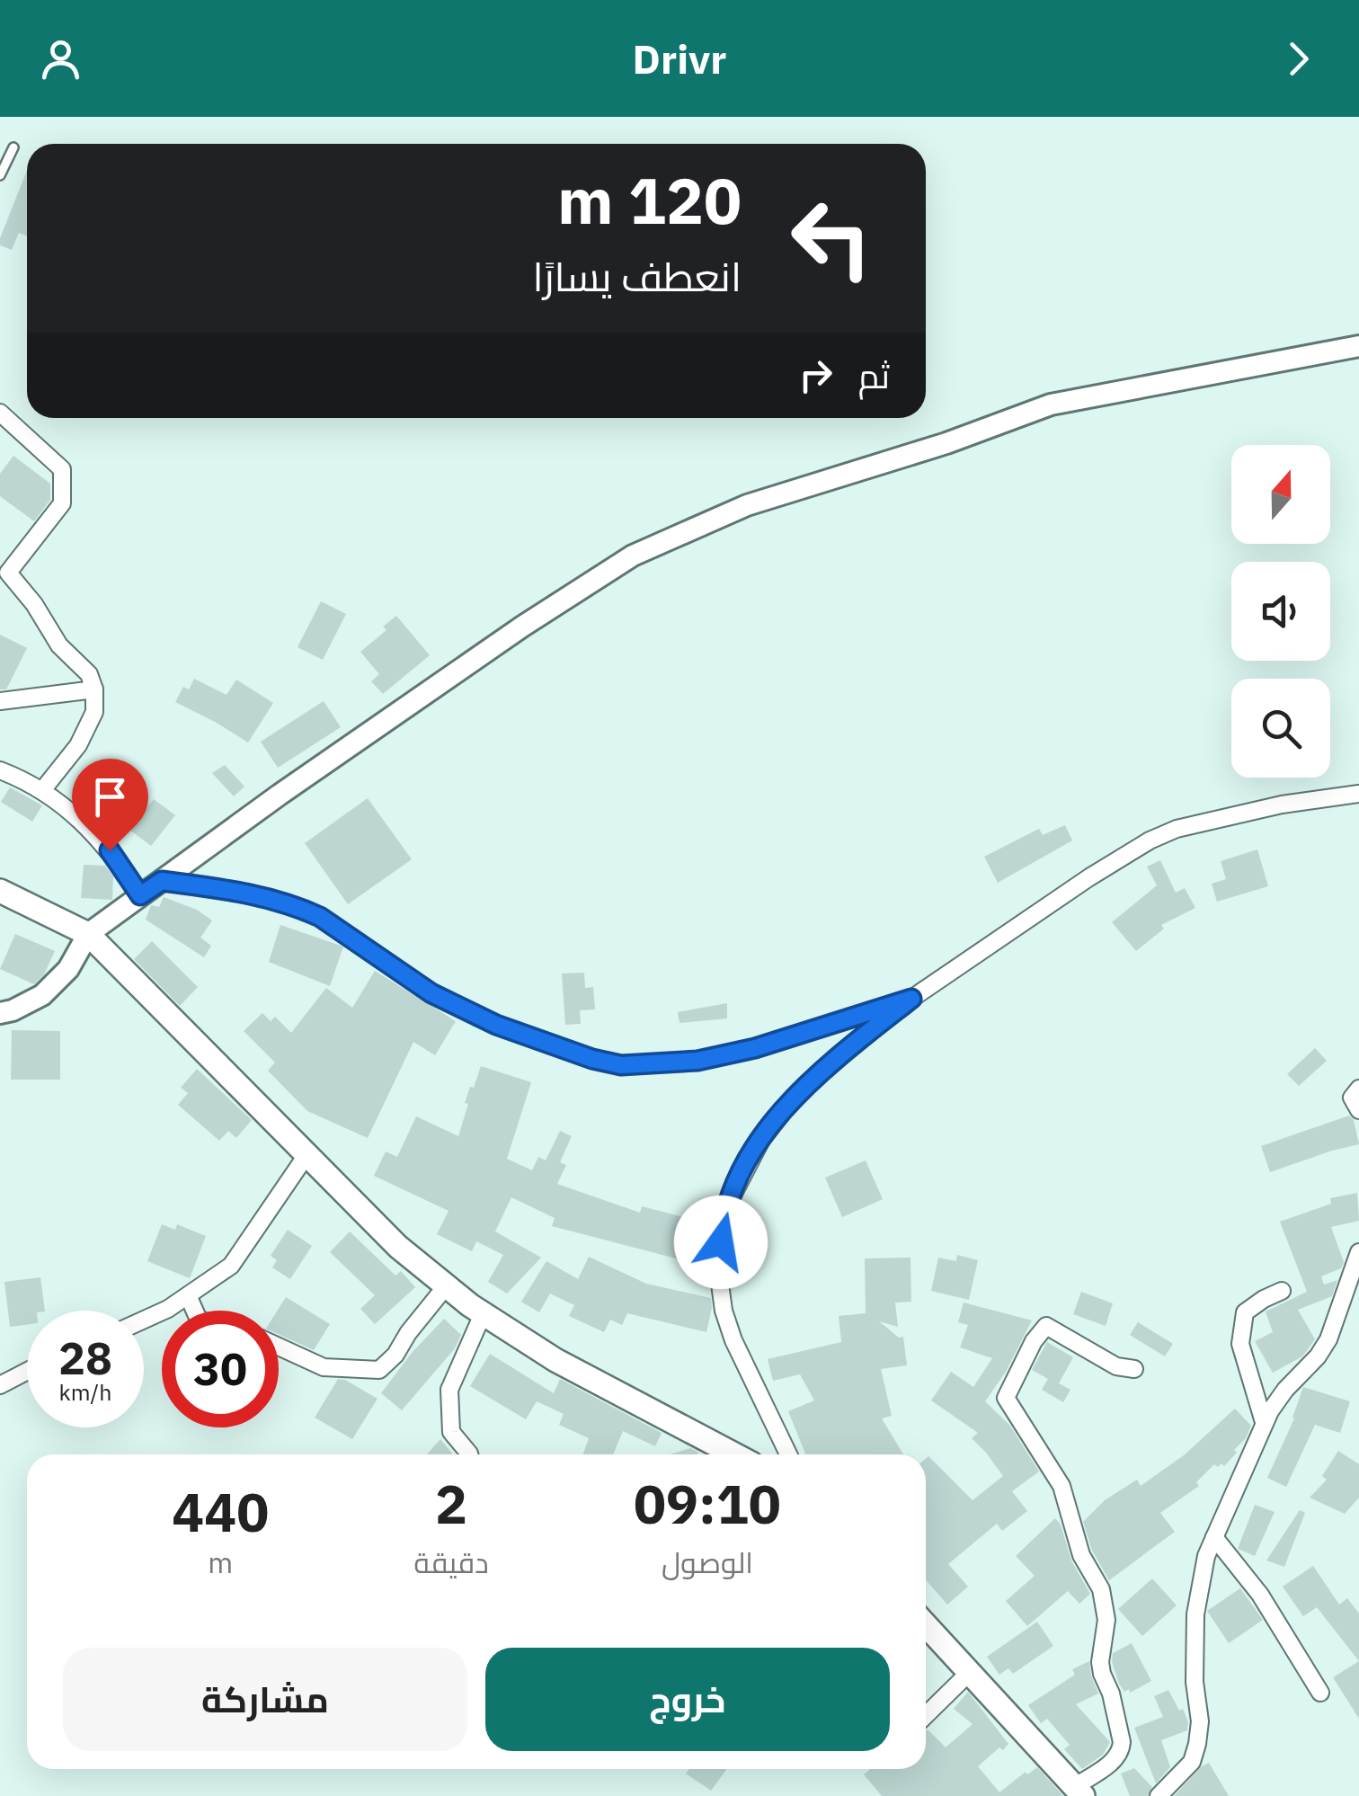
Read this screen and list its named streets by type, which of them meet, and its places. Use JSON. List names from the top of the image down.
{
  "north": "top",
  "page": {
    "header": "Drivr",
    "turn": ["120 m", "انعطف يسارًا"],
    "then": "ثم",
    "speed": "28 km/h",
    "limit": "30",
    "eta": [
      "09:10",
      "الوصول",
      "2",
      "دقيقة",
      "440",
      "m"
    ],
    "buttons": ["خروج", "مشاركة"]
  }
}
